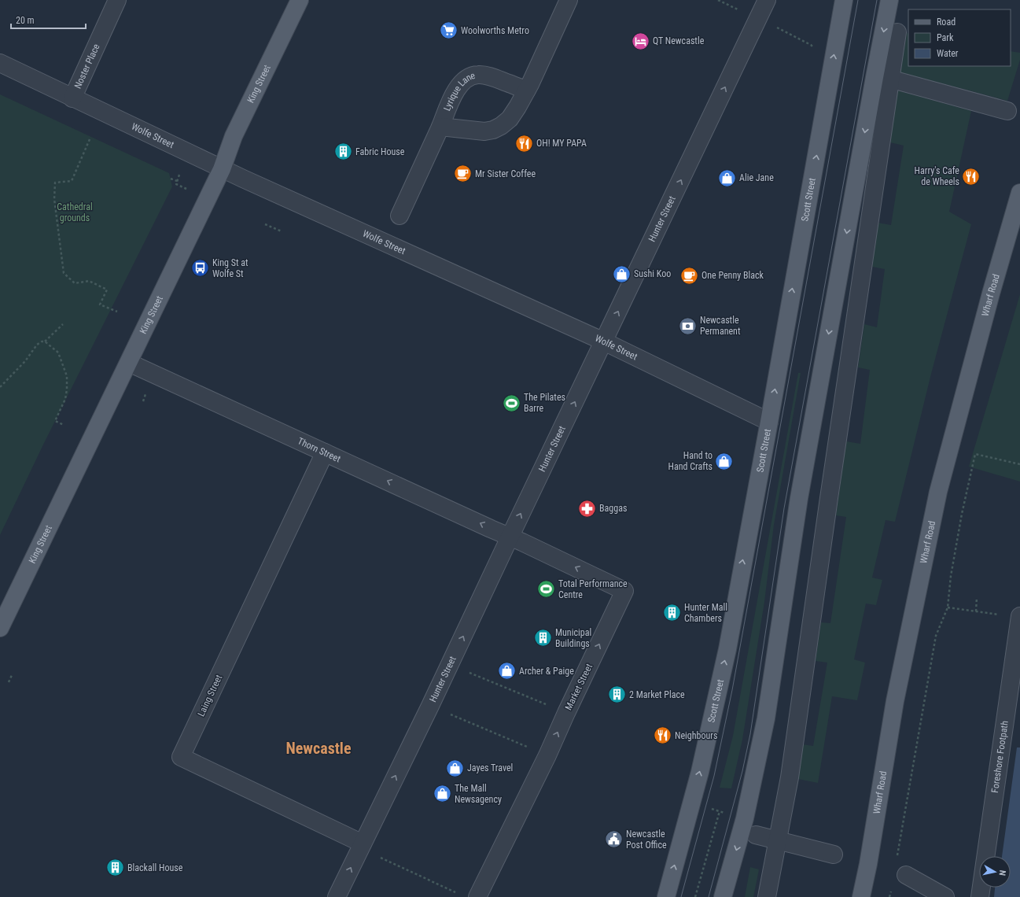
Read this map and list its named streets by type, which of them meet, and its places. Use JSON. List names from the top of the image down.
{
  "streets": {
    "main road": ["King Street", "Scott Street", "Wharf Road"],
    "street": [
      "Noster Place",
      "Lyrique Lane",
      "Wolfe Street",
      "Hunter Street",
      "Thorn Street",
      "Market Street",
      "Laing Street",
      "Foreshore Footpath"
    ]
  },
  "crossings": [
    ["Noster Place", "Wolfe Street"],
    ["King Street", "Wolfe Street"],
    ["King Street", "Thorn Street"],
    ["Wolfe Street", "Scott Street"],
    ["Wolfe Street", "Hunter Street"],
    ["Hunter Street", "Thorn Street"],
    ["Hunter Street", "Market Street"],
    ["Hunter Street", "Laing Street"],
    ["Thorn Street", "Market Street"],
    ["Thorn Street", "Laing Street"]
  ],
  "one_way": ["Hunter Street", "Thorn Street"],
  "districts": ["Newcastle"],
  "parks": ["Cathedral grounds"],
  "places": {
    "supermarket": ["Woolworths Metro"],
    "hotel": ["QT Newcastle"],
    "restaurant": ["OH! MY PAPA", "Harry's Cafe de Wheels", "Neighbours"],
    "building": [
      "Fabric House",
      "Hunter Mall Chambers",
      "Municipal Buildings",
      "2 Market Place",
      "Blackall House"
    ],
    "cafe": ["Mr Sister Coffee", "One Penny Black"],
    "shop": [
      "Alie Jane",
      "Sushi Koo",
      "Hand to Hand Crafts",
      "Archer & Paige",
      "Jayes Travel",
      "The Mall Newsagency"
    ],
    "bus stop": ["King St at Wolfe St"],
    "bank": ["Newcastle Permanent"],
    "sports": ["The Pilates Barre", "Total Performance Centre"],
    "pharmacy": ["Baggas"],
    "public building": ["Newcastle Post Office"]
  },
  "legend": ["Road", "Park", "Water"],
  "scale_bar": "20 m",
  "north": "right"
}
